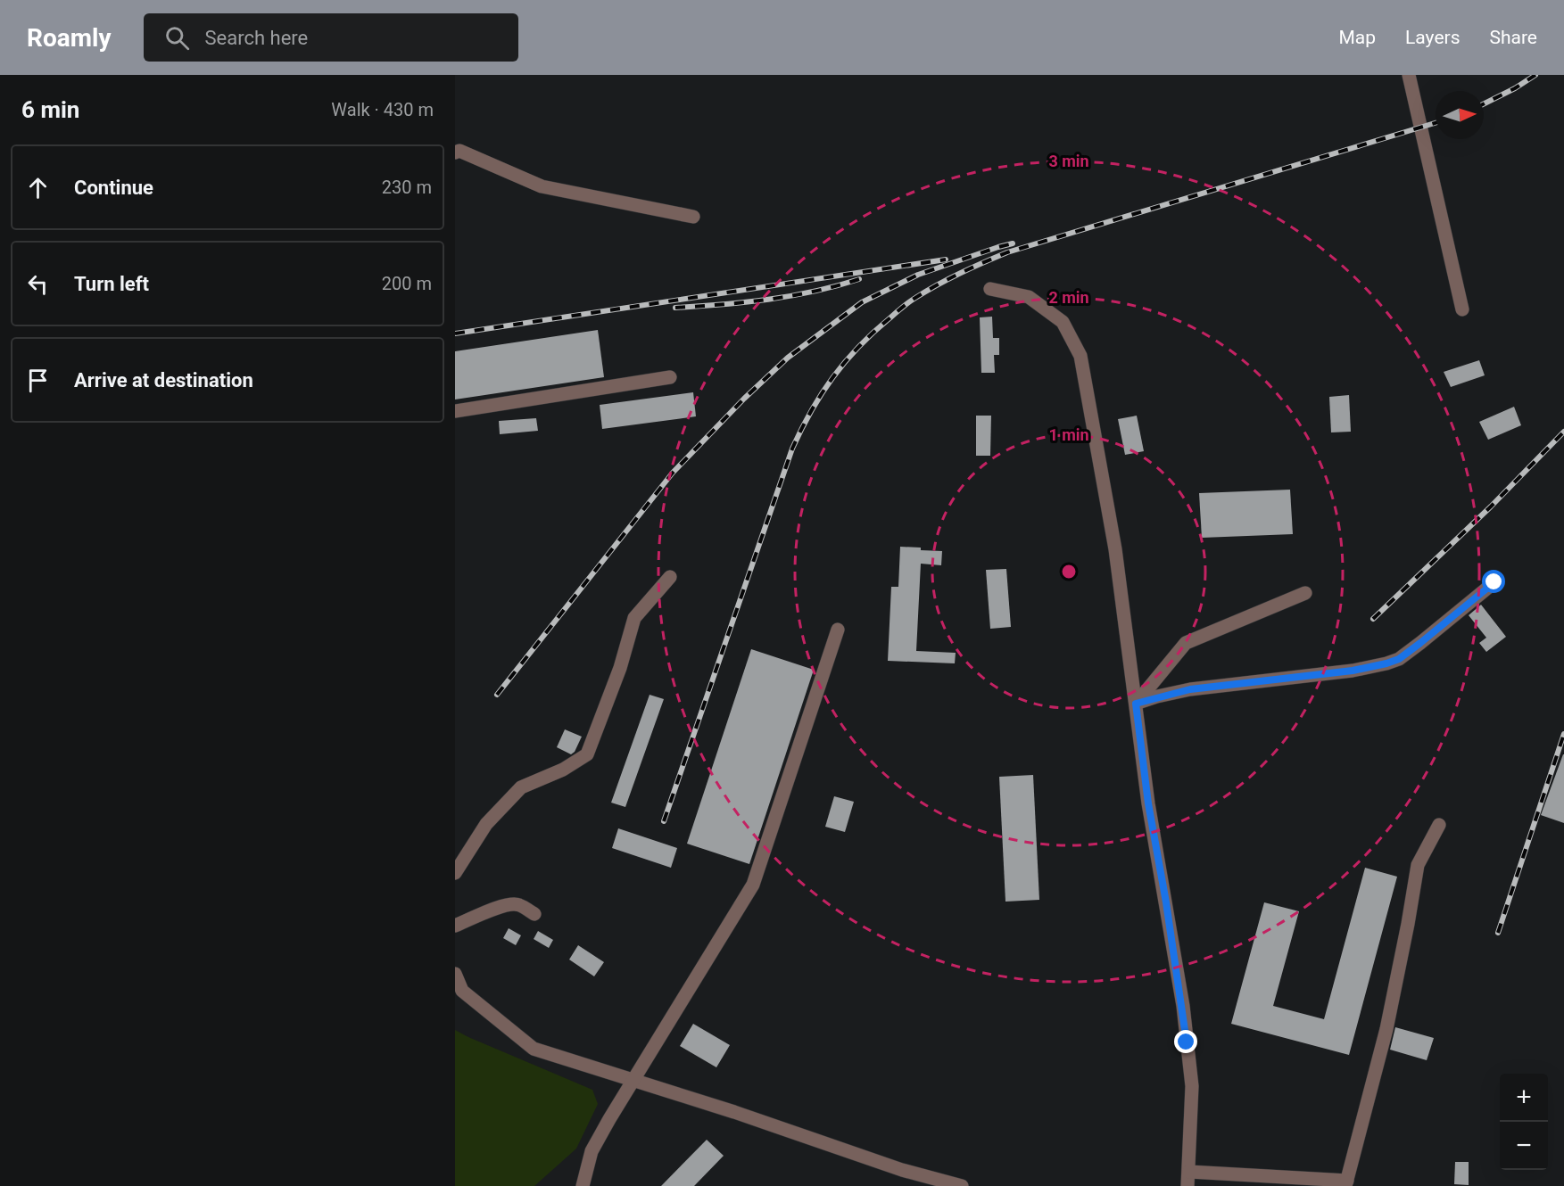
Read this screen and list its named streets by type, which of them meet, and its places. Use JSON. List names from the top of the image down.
{
  "north": "right",
  "page": {
    "header": "Roamly",
    "search": "Search here",
    "nav": ["Map", "Layers", "Share"],
    "heading": ["6 min", "Walk · 430 m"],
    "list": [
      ["Continue", "230 m"],
      ["Turn left", "200 m"],
      "Arrive at destination"
    ],
    "map_buttons": ["+", "−"]
  },
  "rings": ["3 min", "2 min", "1 min"]
}
